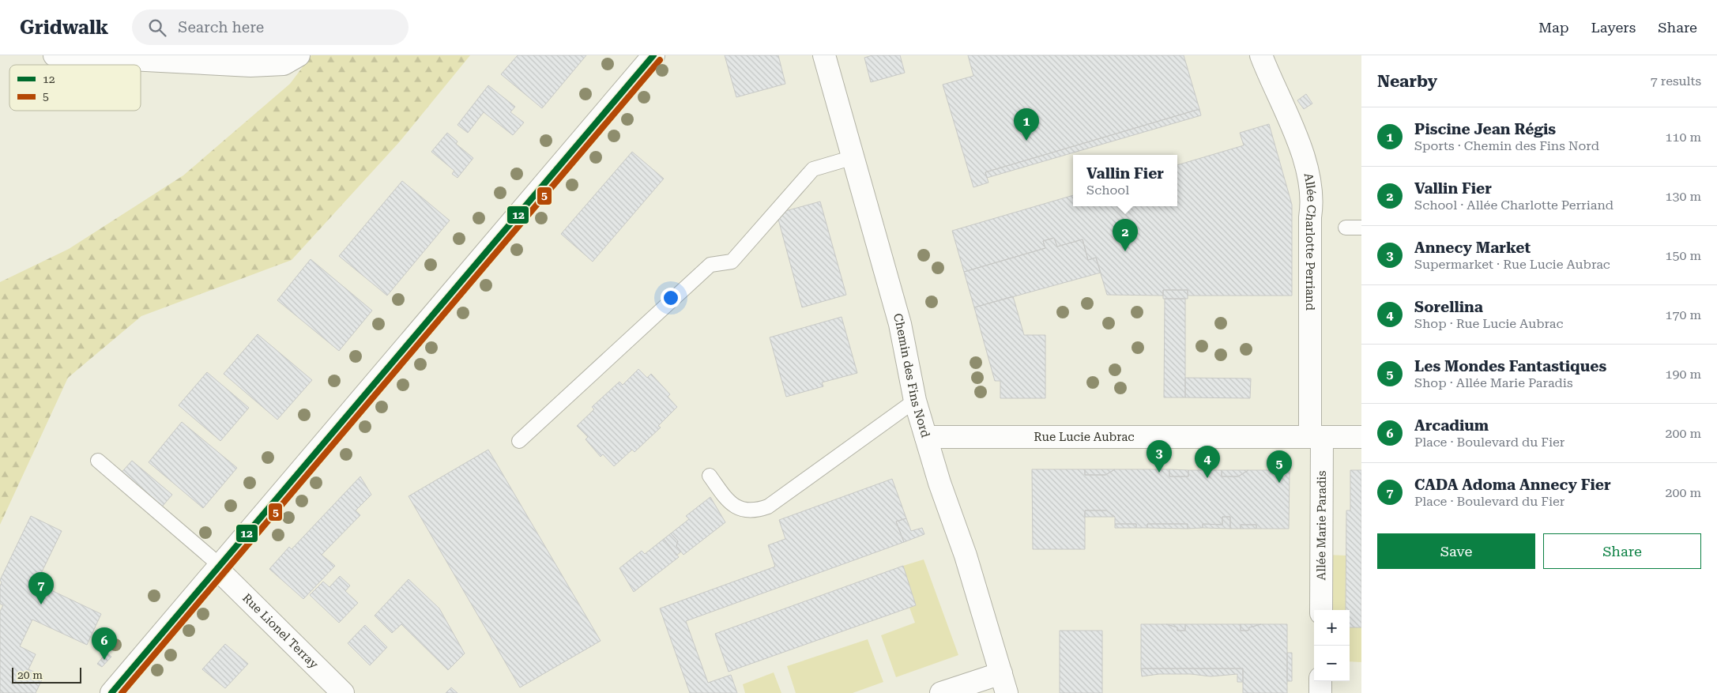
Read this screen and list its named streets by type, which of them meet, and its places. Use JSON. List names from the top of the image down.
{
  "streets": {
    "street": [
      "Allée Charlotte Perriand",
      "Chemin des Fins Nord",
      "Rue Lucie Aubrac",
      "Allée Marie Paradis",
      "Rue Lionel Terray"
    ]
  },
  "crossings": [
    ["Allée Charlotte Perriand", "Rue Lucie Aubrac"],
    ["Allée Charlotte Perriand", "Allée Marie Paradis"],
    ["Chemin des Fins Nord", "Rue Lucie Aubrac"],
    ["Rue Lucie Aubrac", "Allée Marie Paradis"]
  ],
  "lines": ["transit line 12", "transit line 5"],
  "legend": ["12", "5"],
  "scale_bar": "20 m",
  "page": {
    "header": "Gridwalk",
    "search": "Search here",
    "nav": ["Map", "Layers", "Share"],
    "heading": ["Nearby", "7 results"],
    "list": [
      {
        "mark": "1",
        "name": "Piscine Jean Régis",
        "note": "Sports · Chemin des Fins Nord",
        "value": "110 m"
      },
      {
        "mark": "2",
        "name": "Vallin Fier",
        "note": "School · Allée Charlotte Perriand",
        "value": "130 m"
      },
      {
        "mark": "3",
        "name": "Annecy Market",
        "note": "Supermarket · Rue Lucie Aubrac",
        "value": "150 m"
      },
      {
        "mark": "4",
        "name": "Sorellina",
        "note": "Shop · Rue Lucie Aubrac",
        "value": "170 m"
      },
      {
        "mark": "5",
        "name": "Les Mondes Fantastiques",
        "note": "Shop · Allée Marie Paradis",
        "value": "190 m"
      },
      {
        "mark": "6",
        "name": "Arcadium",
        "note": "Place · Boulevard du Fier",
        "value": "200 m"
      },
      {
        "mark": "7",
        "name": "CADA Adoma Annecy Fier",
        "note": "Place · Boulevard du Fier",
        "value": "200 m"
      }
    ],
    "pins": [
      "1",
      "2",
      "3",
      "4",
      "5",
      "7",
      "6"
    ],
    "popup": ["Vallin Fier", "School"],
    "buttons": ["Save", "Share"],
    "map_buttons": ["+", "−"],
    "scale": "20 m"
  }
}
